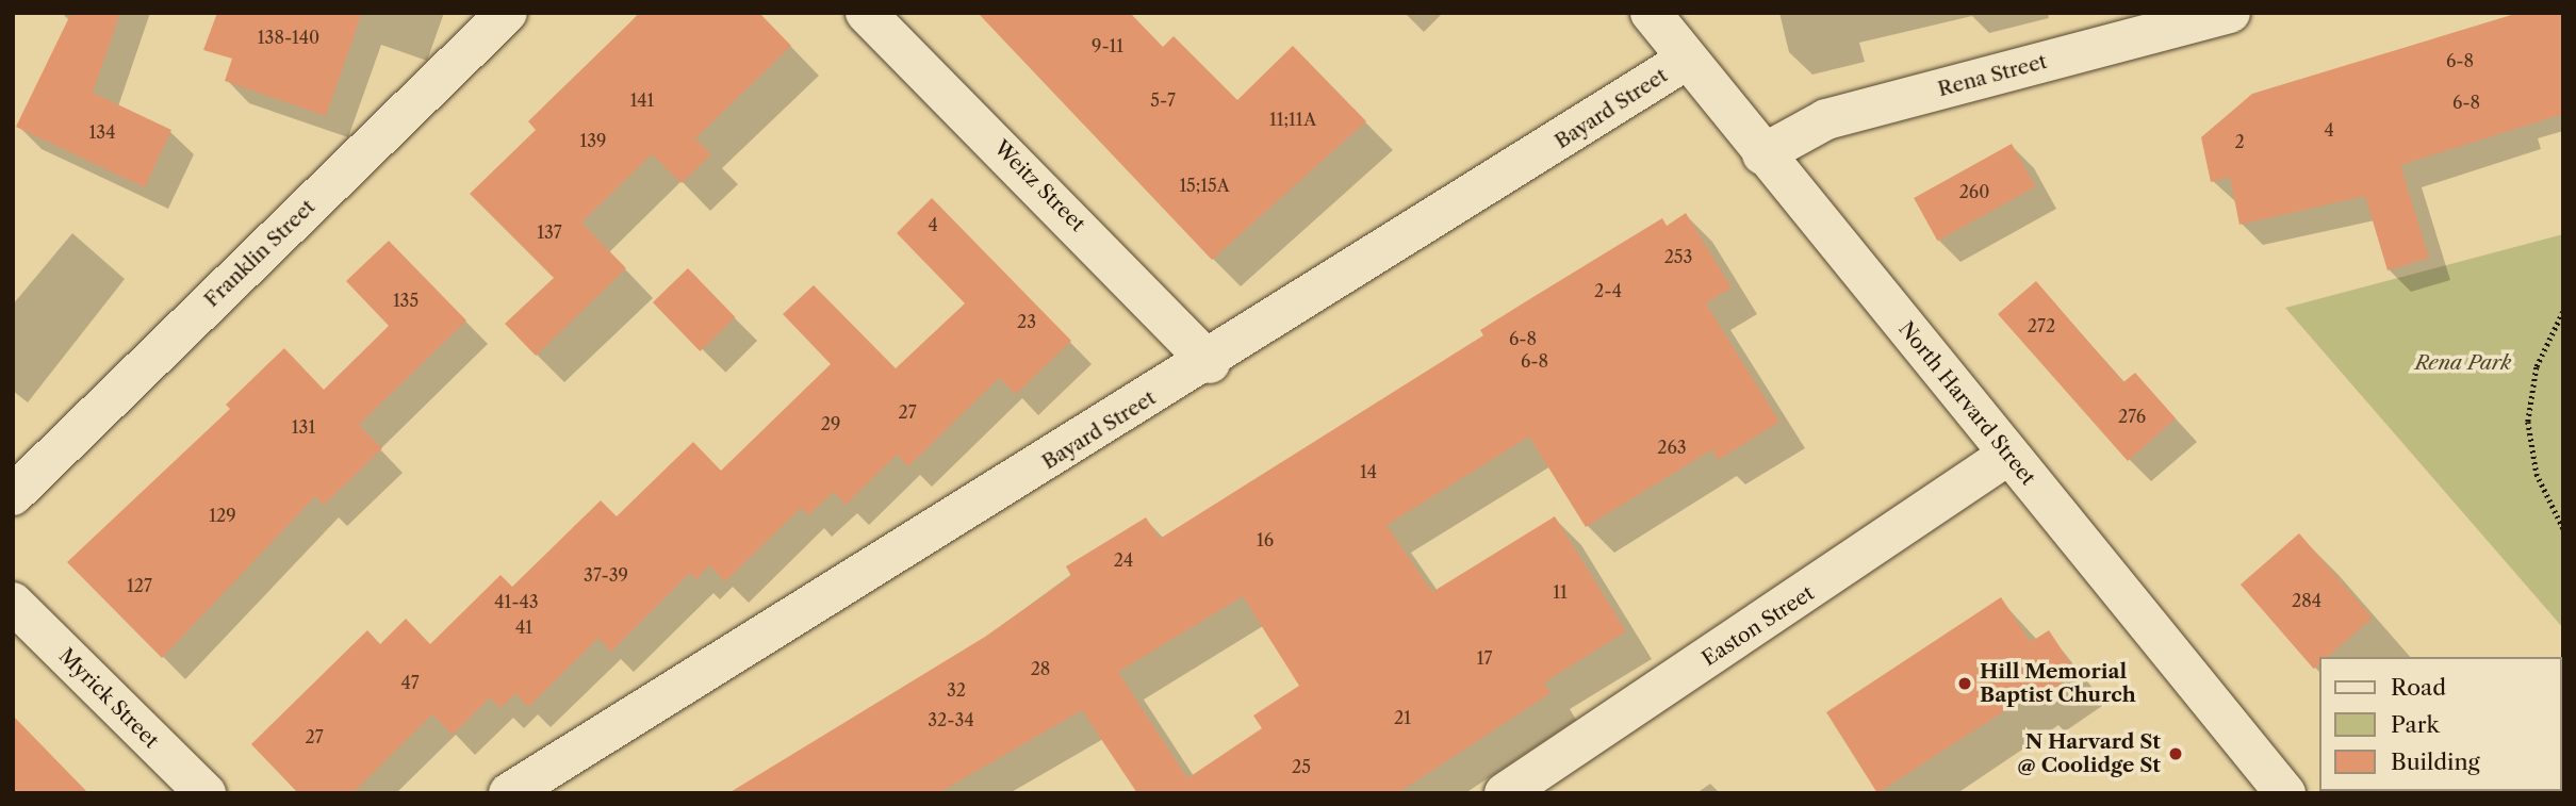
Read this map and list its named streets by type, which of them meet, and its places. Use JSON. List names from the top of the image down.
{
  "streets": {
    "street": [
      "Rena Street",
      "Bayard Street",
      "Weitz Street",
      "Franklin Street",
      "North Harvard Street",
      "Easton Street",
      "Myrick Street"
    ]
  },
  "crossings": [
    ["Rena Street", "North Harvard Street"],
    ["Bayard Street", "Weitz Street"],
    ["Bayard Street", "North Harvard Street"],
    ["North Harvard Street", "Easton Street"]
  ],
  "parks": ["Rena Park"],
  "places": ["Hill Memorial Baptist Church", "N Harvard St @ Coolidge St"],
  "house_numbers": [
    "138-140",
    "9-11",
    "6-8",
    "141",
    "5-7",
    "6-8",
    "11;11A",
    "4",
    "134",
    "139",
    "2",
    "15;15A",
    "260",
    "4",
    "137",
    "253",
    "2-4",
    "135",
    "23",
    "272",
    "6-8",
    "6-8",
    "27",
    "276",
    "29",
    "131",
    "263",
    "14",
    "129",
    "16",
    "24",
    "37-39",
    "127",
    "11",
    "284",
    "41-43",
    "41",
    "17",
    "28",
    "47",
    "32",
    "21",
    "32-34",
    "27",
    "25"
  ],
  "legend": ["Road", "Park", "Building"]
}
